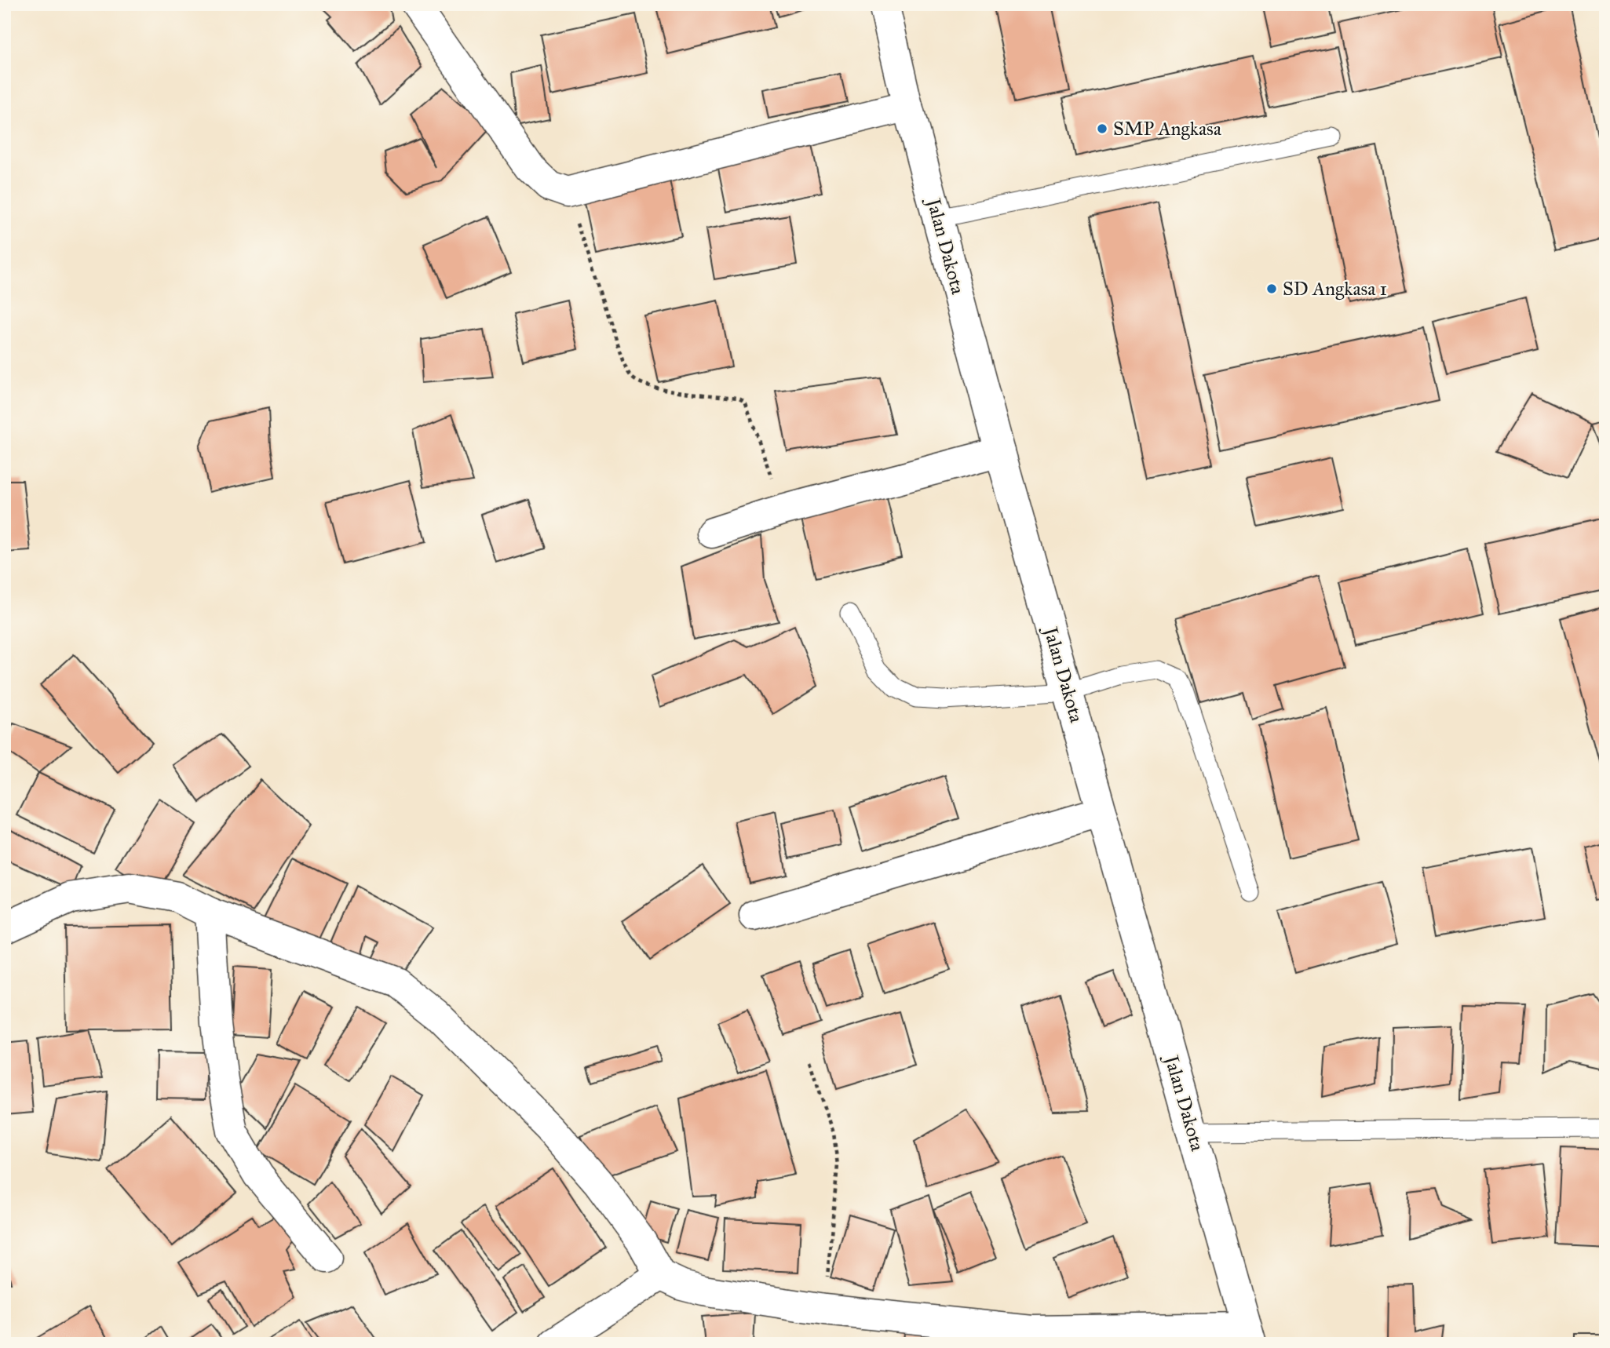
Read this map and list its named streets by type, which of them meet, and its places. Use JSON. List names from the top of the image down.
{
  "streets": {
    "street": ["Jalan Dakota"]
  },
  "places": ["SMP Angkasa", "SD Angkasa 1"]
}
